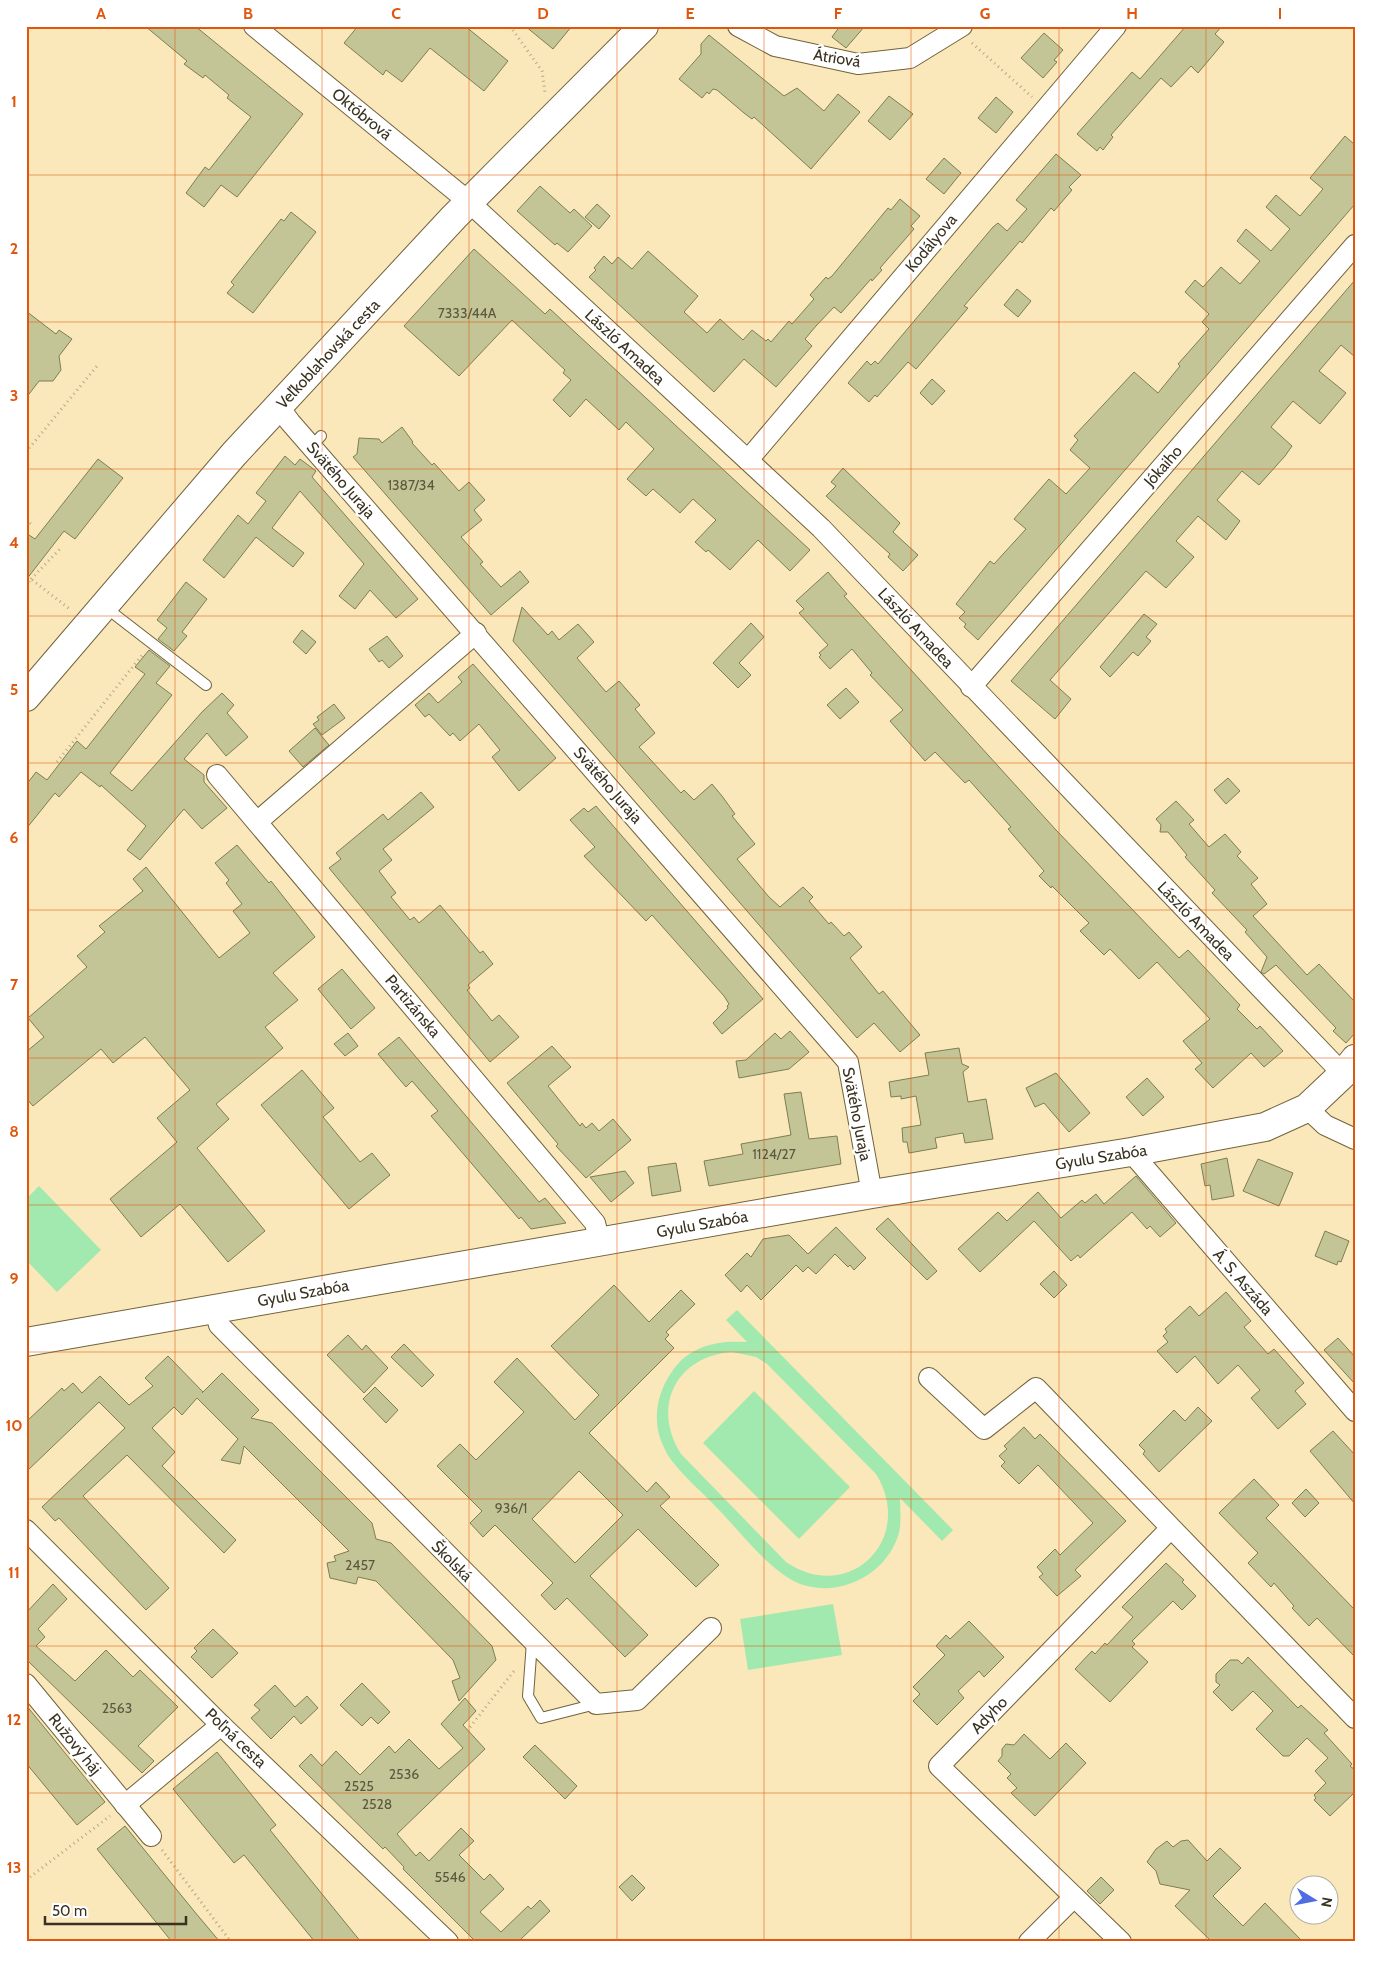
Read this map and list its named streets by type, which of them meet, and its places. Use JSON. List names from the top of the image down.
{
  "streets": {
    "street": [
      "Átriová",
      "Októbrová",
      "Kodályova",
      "László Amadea",
      "Veľkoblahovská cesta",
      "Jókaiho",
      "Svätého Juraja",
      "Partizánska",
      "Gyulu Szabóa",
      "Á. S. Aszáda",
      "Školská",
      "Adyho",
      "Poľná cesta",
      "Ružový háj"
    ]
  },
  "crossings": [
    ["Októbrová", "László Amadea"],
    ["Októbrová", "Veľkoblahovská cesta"],
    ["Kodályova", "László Amadea"],
    ["László Amadea", "Veľkoblahovská cesta"],
    ["László Amadea", "Jókaiho"],
    ["László Amadea", "Gyulu Szabóa"],
    ["Veľkoblahovská cesta", "Svätého Juraja"],
    ["Svätého Juraja", "Gyulu Szabóa"],
    ["Partizánska", "Gyulu Szabóa"],
    ["Gyulu Szabóa", "Á. S. Aszáda"],
    ["Gyulu Szabóa", "Školská"]
  ],
  "house_numbers": [
    "7333/44A",
    "1387/34",
    "1124/27",
    "936/1",
    "2457",
    "2563",
    "2536",
    "2525",
    "2528",
    "5546"
  ],
  "scale_bar": "50 m",
  "north": "right",
  "grid": {
    "columns": [
      "A",
      "B",
      "C",
      "D",
      "E",
      "F",
      "G",
      "H",
      "I"
    ],
    "rows": [
      "1",
      "2",
      "3",
      "4",
      "5",
      "6",
      "7",
      "8",
      "9",
      "10",
      "11",
      "12",
      "13"
    ]
  }
}
